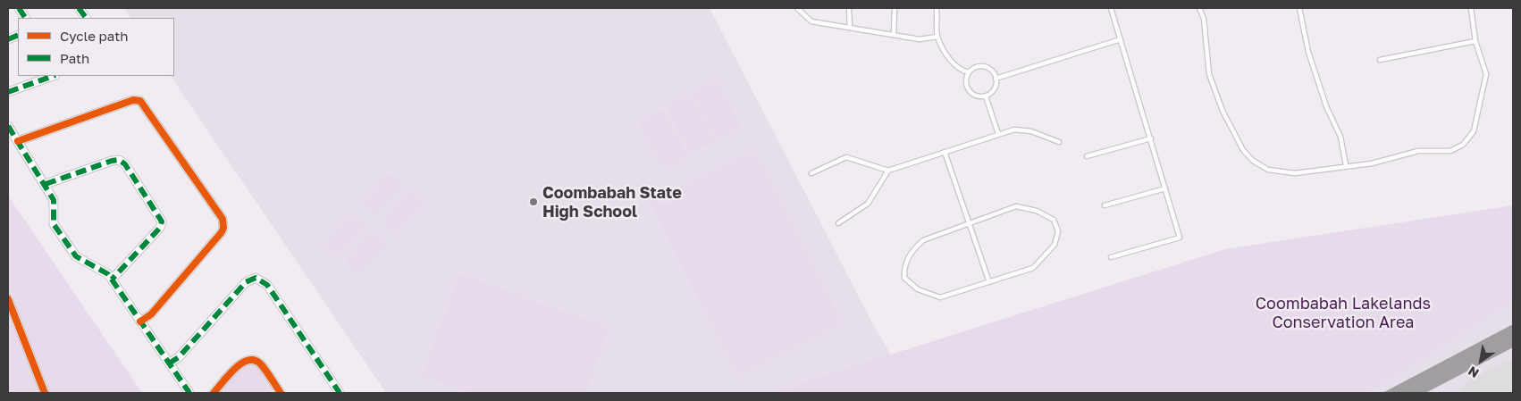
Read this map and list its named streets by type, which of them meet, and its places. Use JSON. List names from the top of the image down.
{
  "parks": ["Coombabah Lakelands Conservation Area"],
  "places": ["Coombabah State High School"],
  "legend": ["Cycle path", "Path"],
  "north": "bottom left"
}
